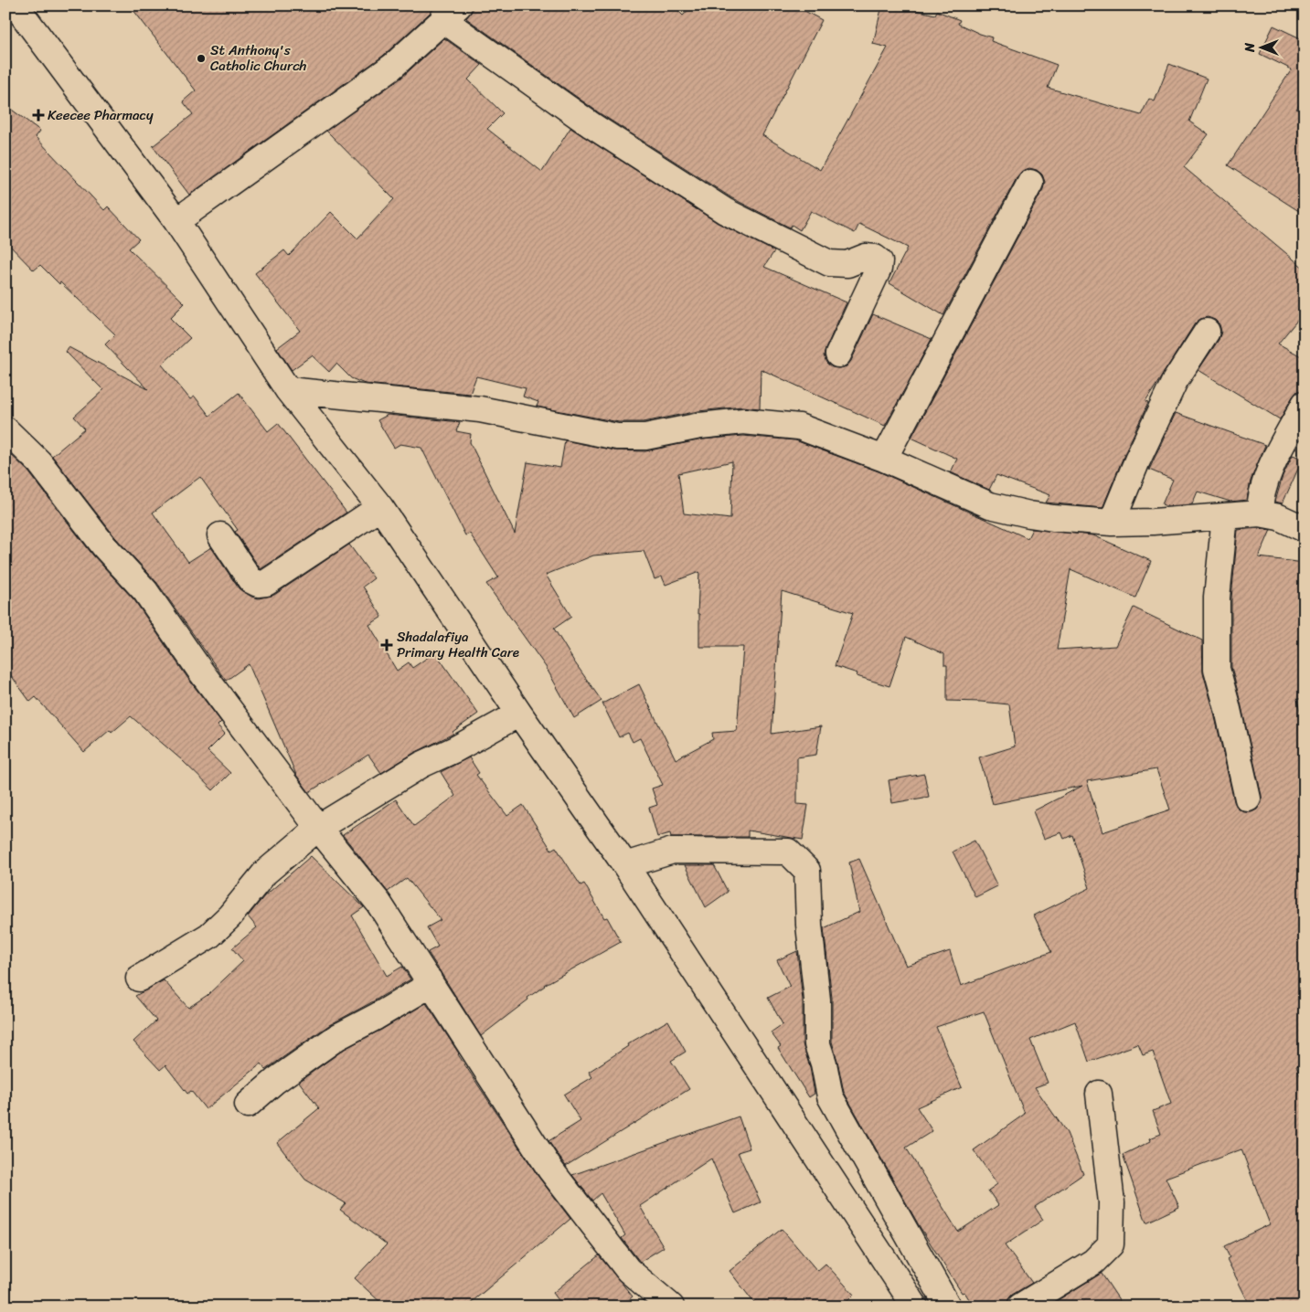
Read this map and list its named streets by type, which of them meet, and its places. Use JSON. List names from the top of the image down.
{
  "places": {
    "other": ["St Anthony's Catholic Church"],
    "health": ["Keecee Pharmacy", "Shadalafiya Primary Health Care"]
  },
  "north": "left"
}
